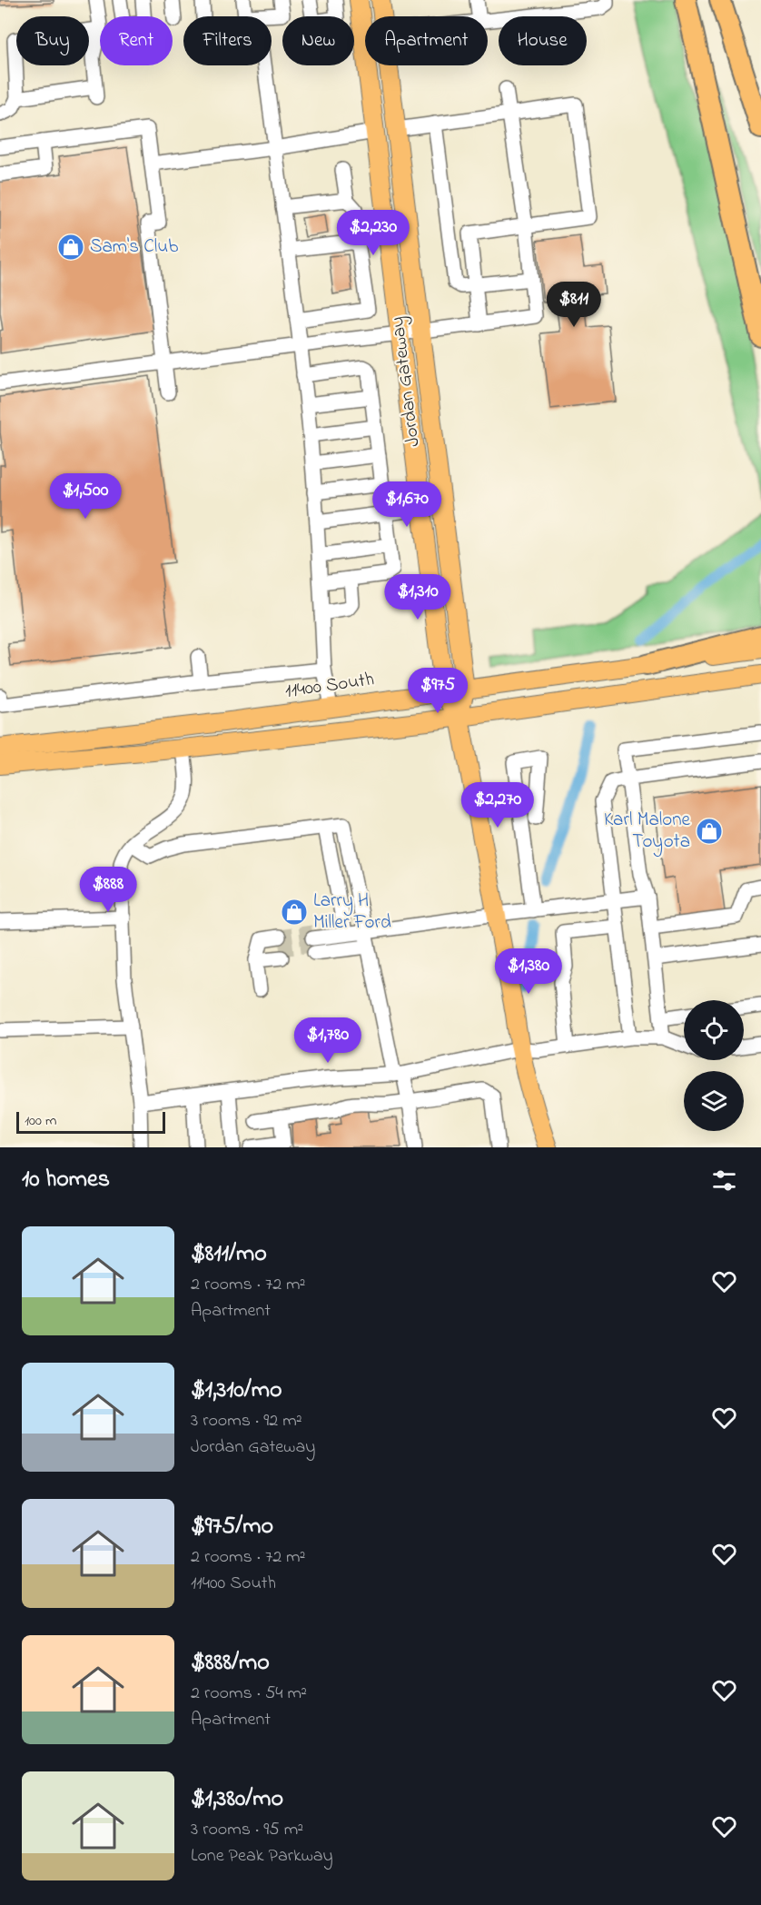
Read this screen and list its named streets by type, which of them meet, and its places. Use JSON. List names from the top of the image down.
{
  "streets": {
    "main road": ["Jordan Gateway", "11400 South"]
  },
  "crossings": [
    ["Jordan Gateway", "11400 South"]
  ],
  "places": {
    "shop": ["Sam's Club", "Karl Malone Toyota", "Larry H Miller Ford"]
  },
  "scale_bar": "100 m",
  "page": {
    "chip": [
      "Buy",
      "Rent",
      "Filters",
      "New",
      "Apartment",
      "House"
    ],
    "price": [
      "$2,230",
      "$811",
      "$1,500",
      "$1,670",
      "$1,310",
      "$975",
      "$2,270",
      "$888",
      "$1,380",
      "$1,780"
    ],
    "scale": "100 m",
    "heading": "10 homes",
    "list": [
      {
        "name": "$811/mo",
        "note": "2 rooms · 72 m² · Apartment"
      },
      {
        "name": "$1,310/mo",
        "note": "3 rooms · 92 m² · Jordan Gateway"
      },
      {
        "name": "$975/mo",
        "note": "2 rooms · 72 m² · 11400 South"
      },
      {
        "name": "$888/mo",
        "note": "2 rooms · 54 m² · Apartment"
      },
      {
        "name": "$1,380/mo",
        "note": "3 rooms · 95 m² · Lone Peak Parkway"
      }
    ]
  }
}
